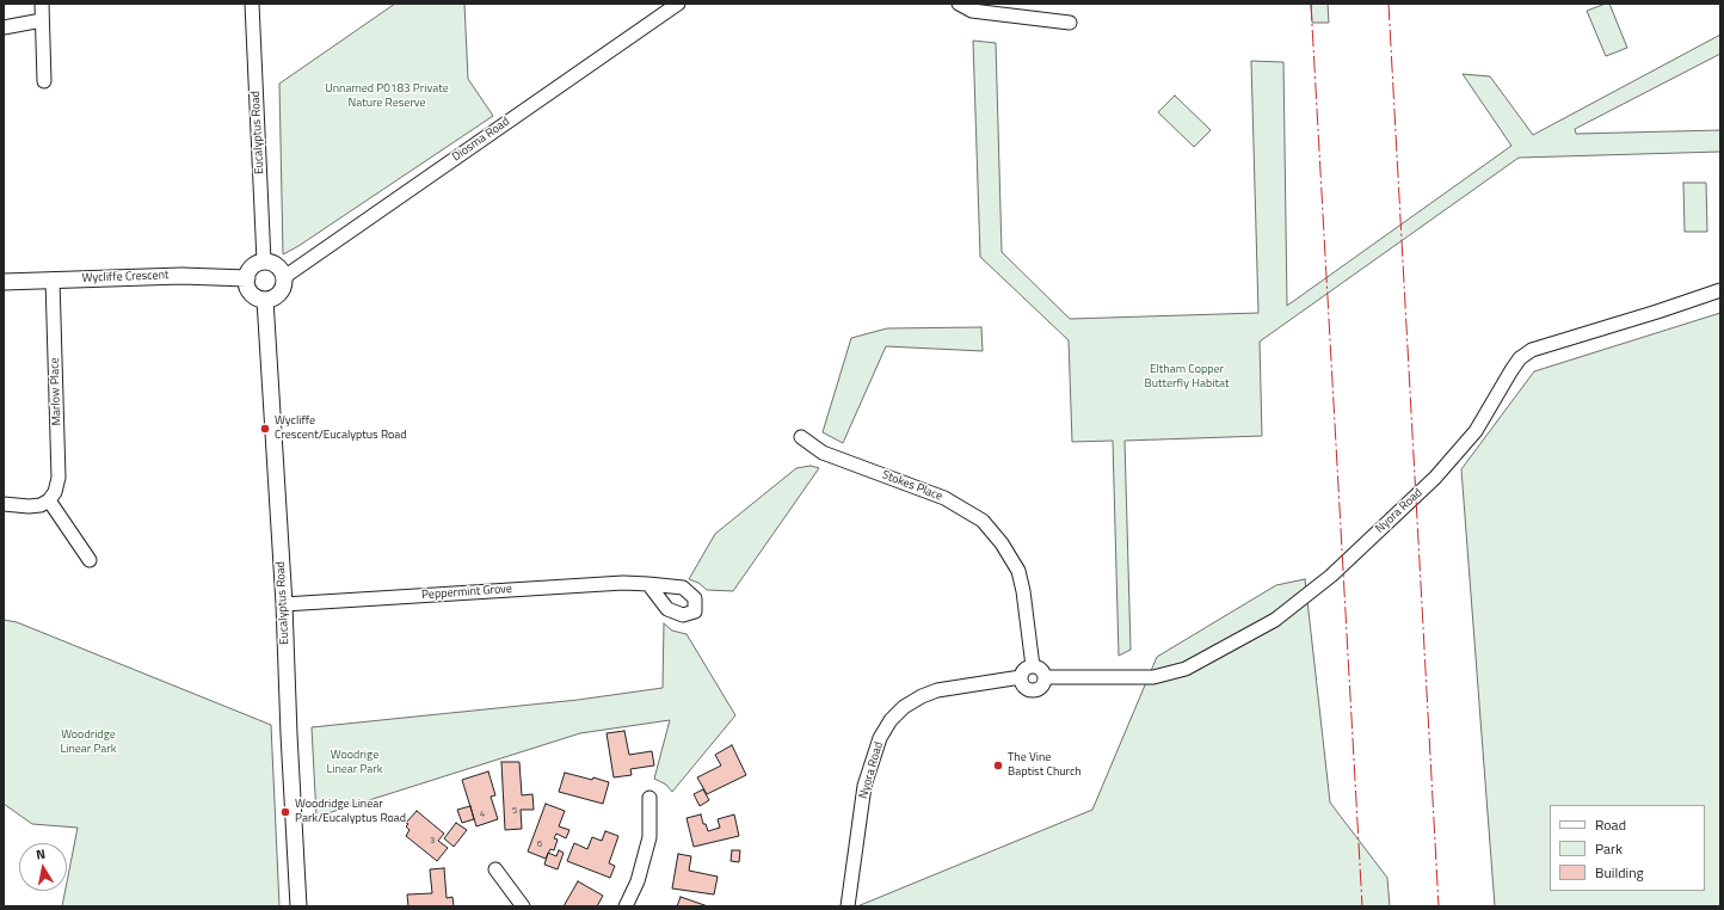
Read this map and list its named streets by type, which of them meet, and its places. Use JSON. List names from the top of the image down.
{
  "streets": {
    "street": [
      "Eucalyptus Road",
      "Diosma Road",
      "Wycliffe Crescent",
      "Marlow Place",
      "Stokes Place",
      "Nyora Road",
      "Peppermint Grove"
    ]
  },
  "crossings": [
    ["Eucalyptus Road", "Diosma Road"],
    ["Eucalyptus Road", "Wycliffe Crescent"],
    ["Eucalyptus Road", "Peppermint Grove"],
    ["Diosma Road", "Wycliffe Crescent"],
    ["Wycliffe Crescent", "Marlow Place"],
    ["Stokes Place", "Nyora Road"]
  ],
  "parks": [
    "Unnamed P0183 Private Nature Reserve",
    "Eltham Copper Butterfly Habitat",
    "Woodridge Linear Park",
    "Woodrige Linear Park"
  ],
  "places": ["Wycliffe Crescent/Eucalyptus Road", "The Vine Baptist Church", "Woodridge Linear Park/Eucalyptus Road"],
  "house_numbers": [
    "5",
    "4",
    "3",
    "6"
  ],
  "legend": ["Road", "Park", "Building"],
  "north": "top"
}
